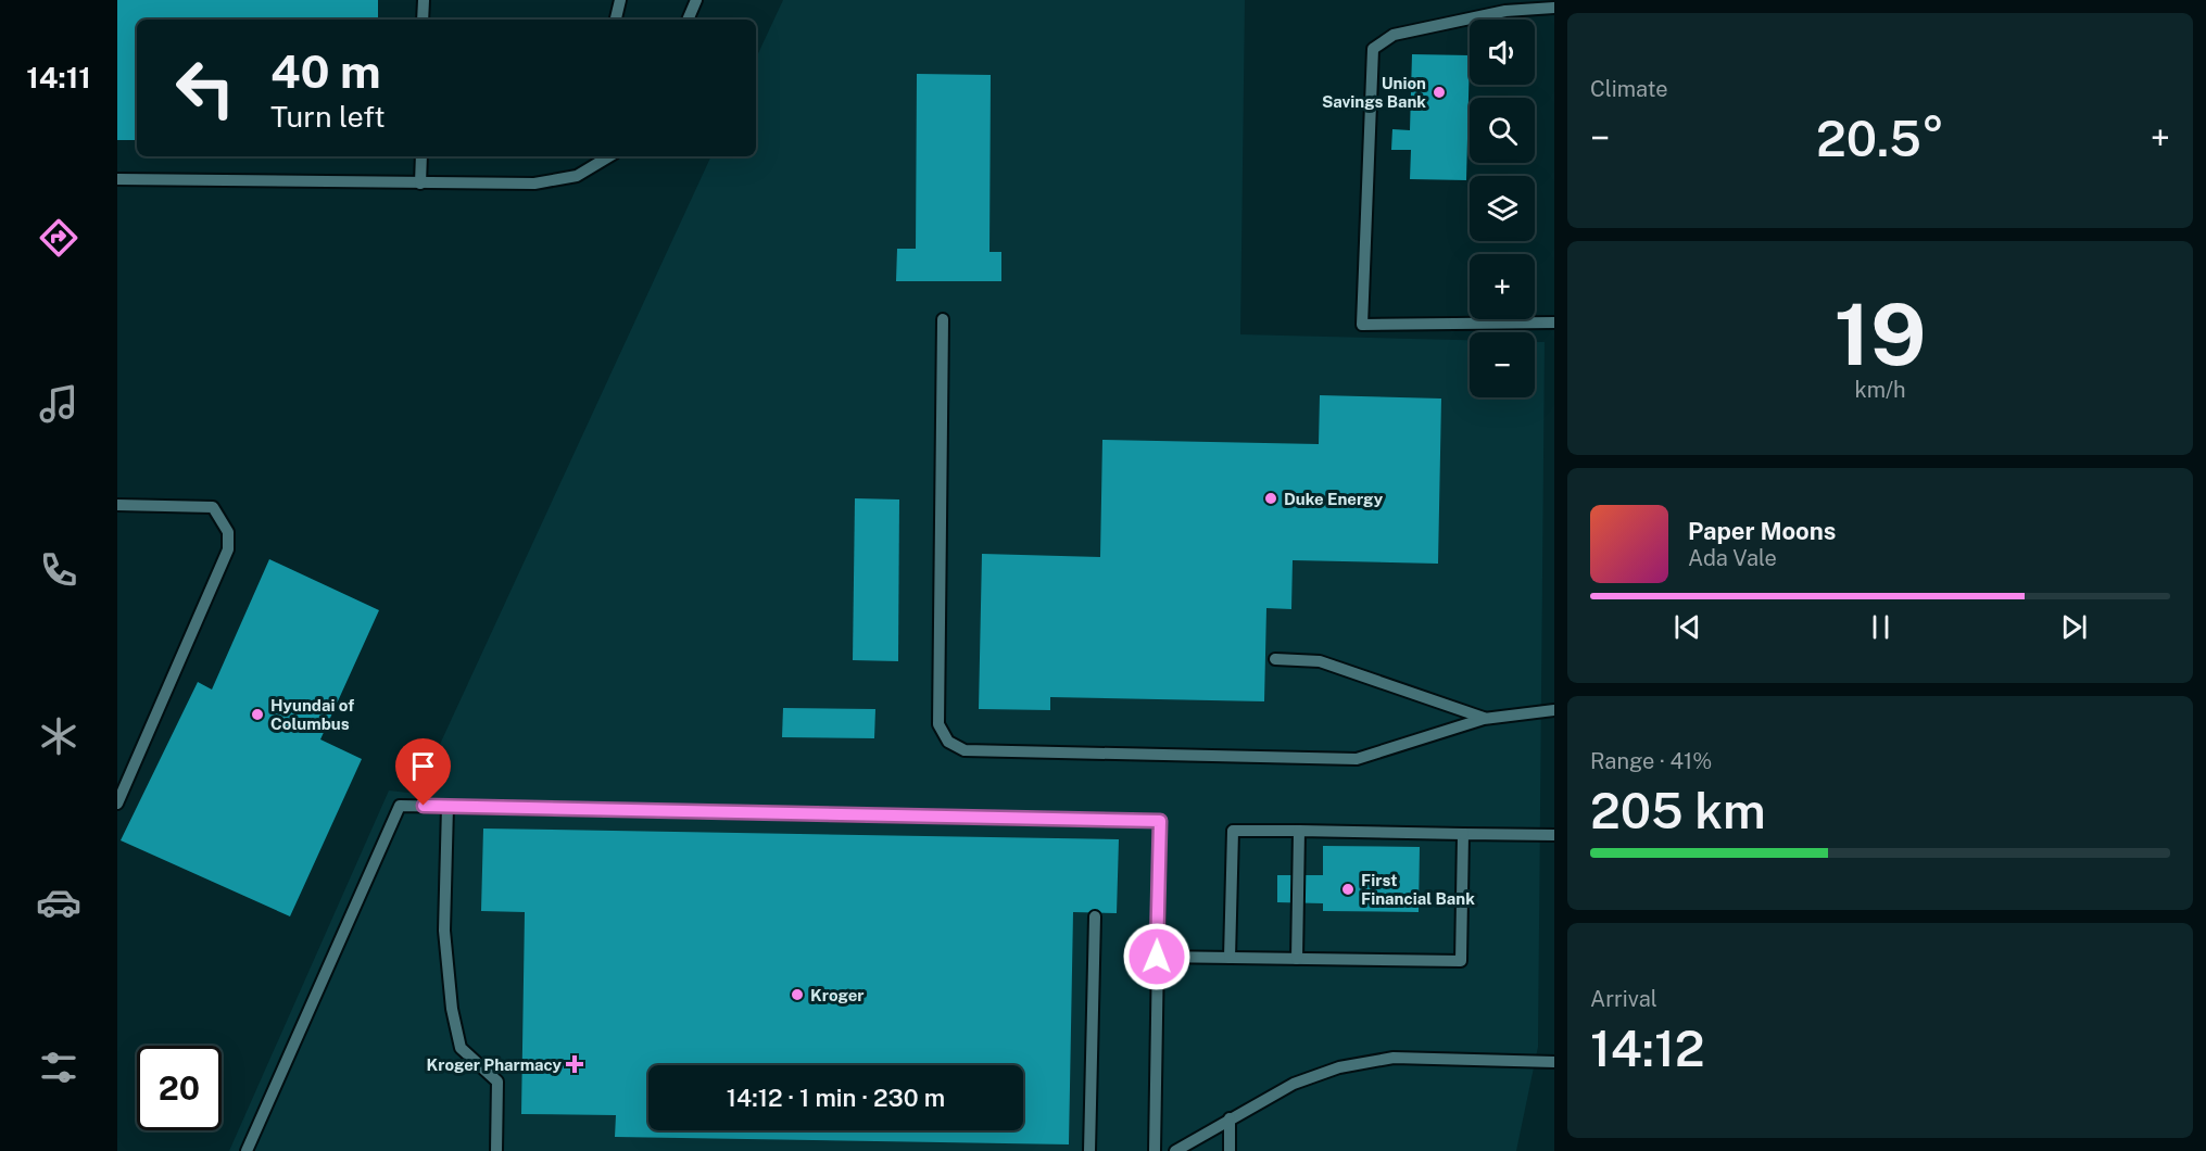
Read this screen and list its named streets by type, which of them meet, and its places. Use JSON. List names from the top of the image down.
{
  "places": {
    "other": [
      "Union Savings Bank",
      "Duke Energy",
      "Hyundai of Columbus",
      "First Financial Bank",
      "Kroger"
    ],
    "health": ["Kroger Pharmacy"]
  },
  "page": {
    "tabs": "14:11",
    "tile": [
      "Climate",
      ["19", "km/h"],
      ["Range · 41%", "205 km"],
      ["Arrival", "14:12"]
    ],
    "map_buttons": ["+", "−"],
    "turn": ["40 m", "Turn left"],
    "heat": ["−", "20.5°", "+"],
    "song": ["Paper Moons", "Ada Vale"],
    "limit": "20",
    "trip": "14:12 · 1 min · 230 m"
  }
}
